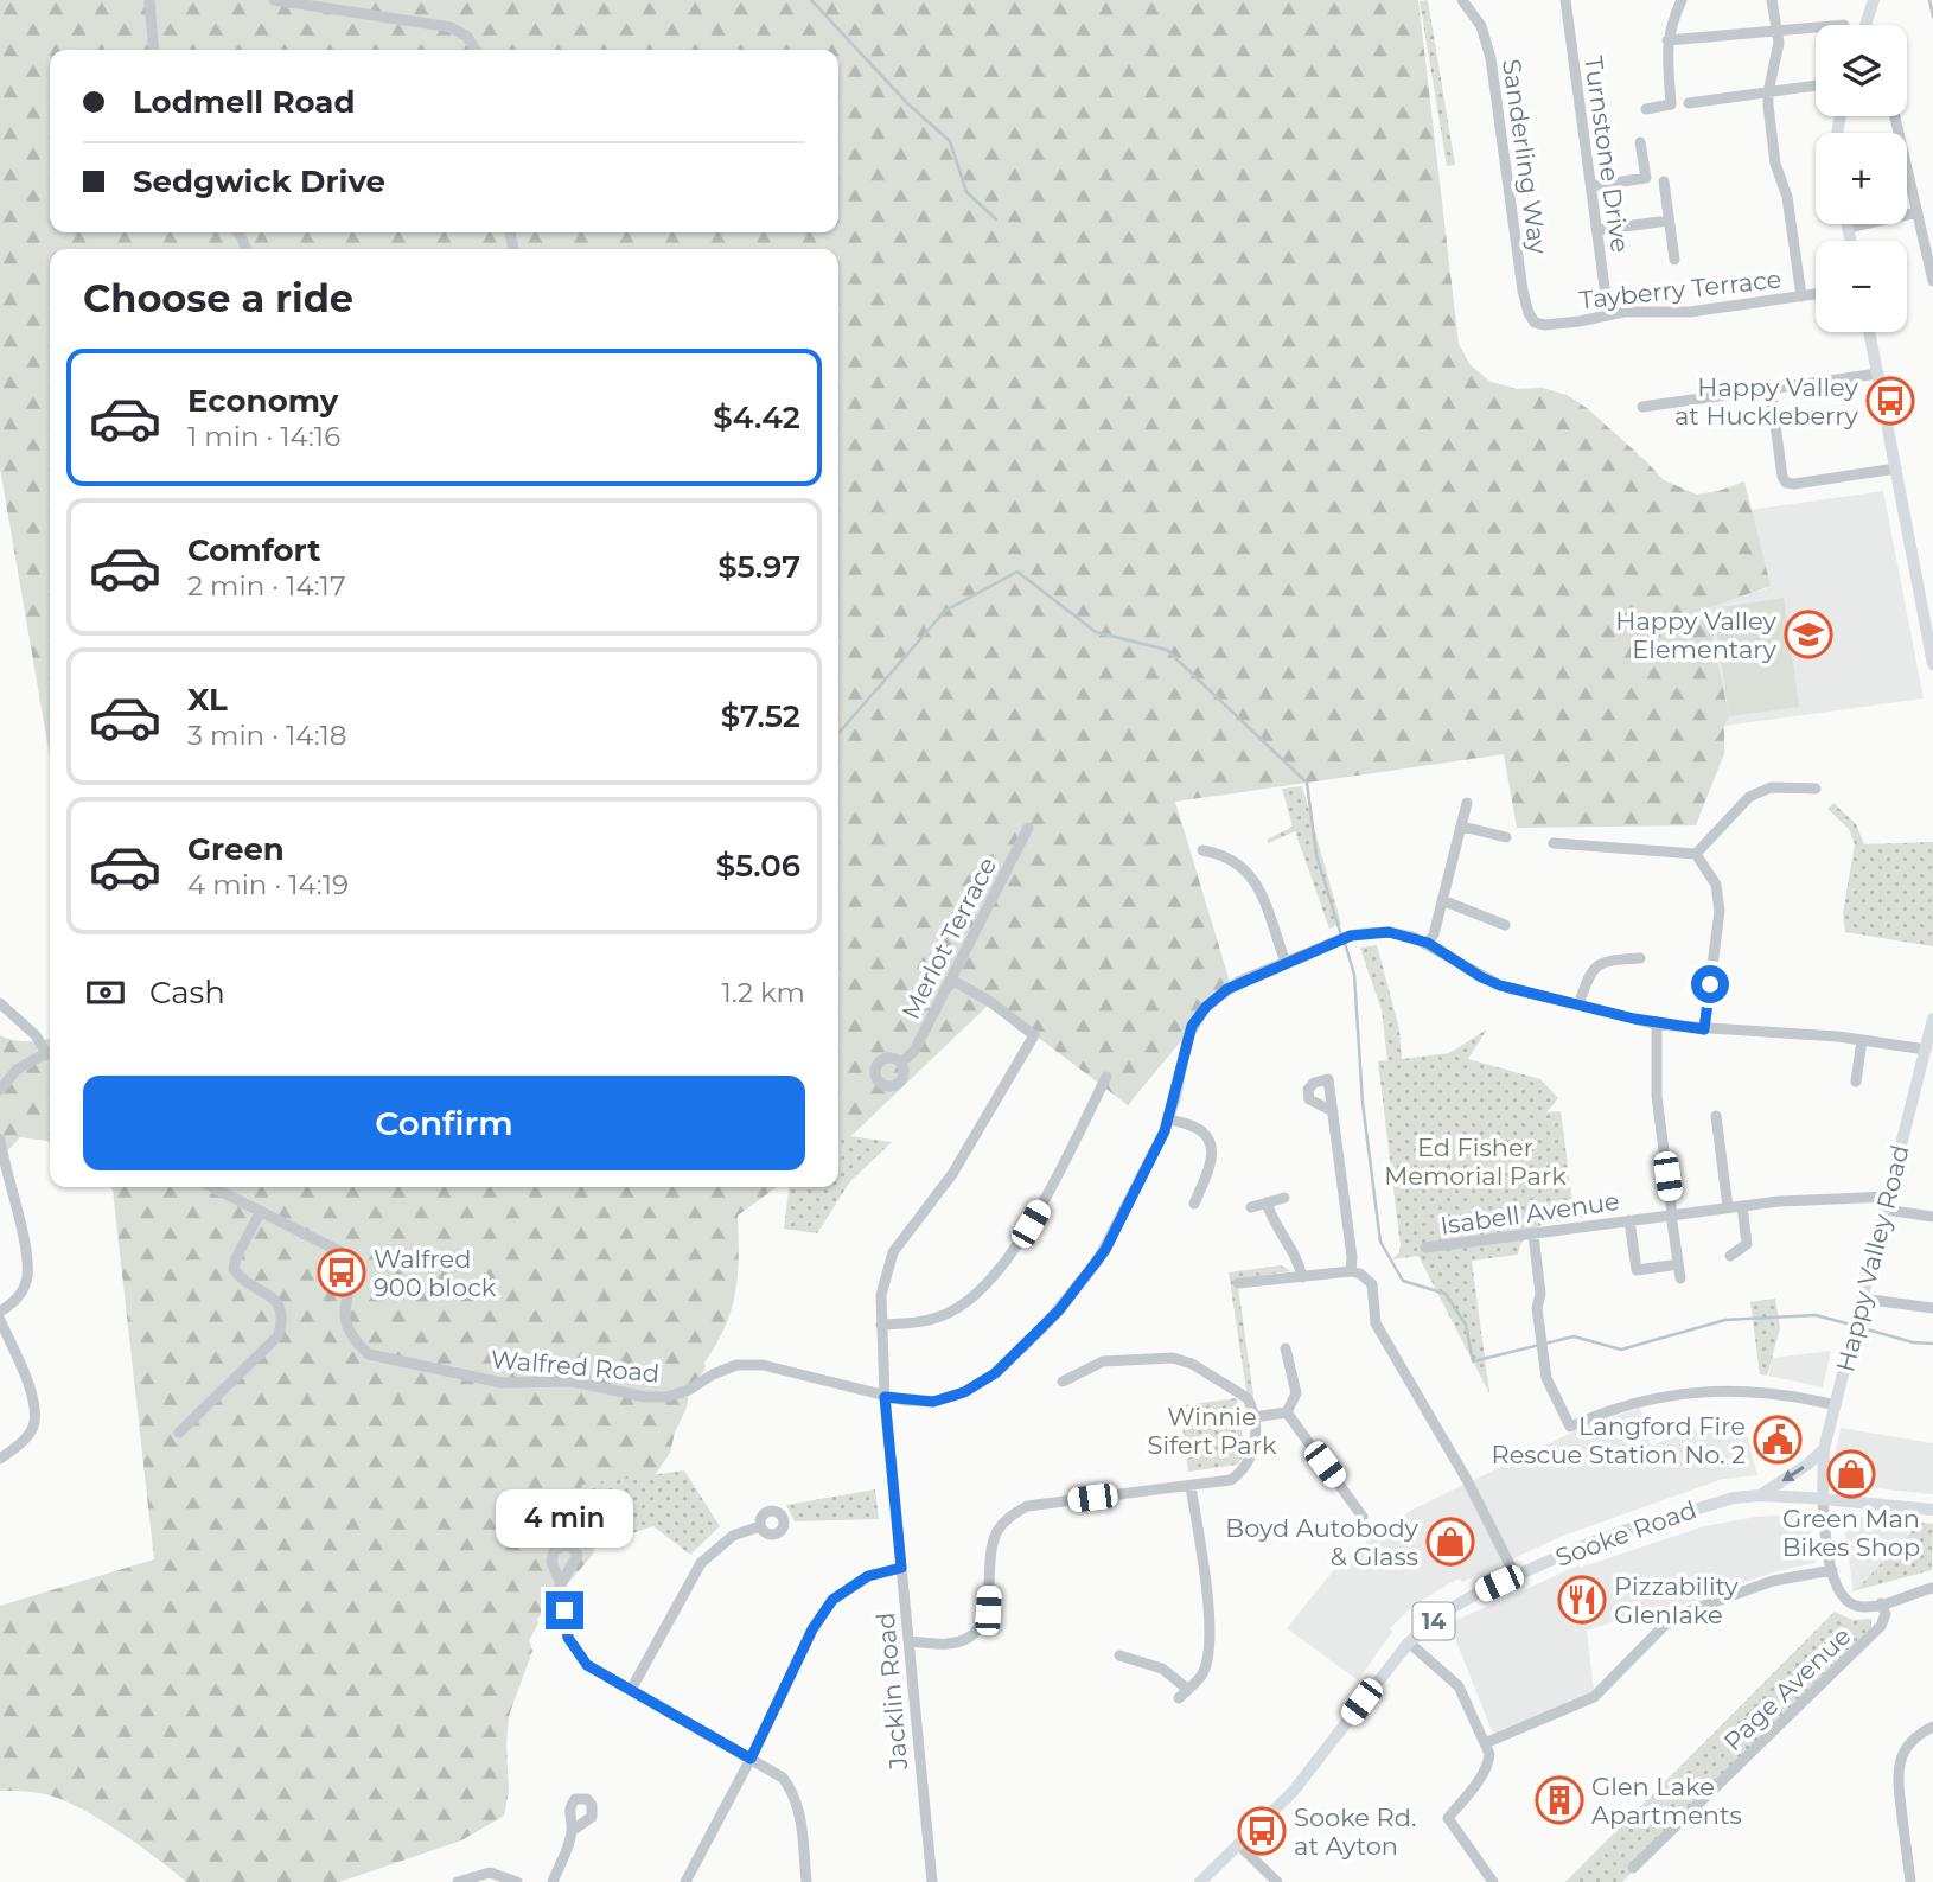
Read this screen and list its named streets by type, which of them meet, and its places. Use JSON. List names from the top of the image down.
{
  "streets": {
    "main road": ["Happy Valley Road", "Sooke Road", "14"],
    "street": [
      "Turnstone Drive",
      "Sanderling Way",
      "Tayberry Terrace",
      "Merlot Terrace",
      "Isabell Avenue",
      "Walfred Road",
      "Page Avenue",
      "Jacklin Road"
    ]
  },
  "crossings": [
    ["Turnstone Drive", "Tayberry Terrace"],
    ["Sanderling Way", "Tayberry Terrace"],
    ["Merlot Terrace", "Jacklin Road"],
    ["Isabell Avenue", "Happy Valley Road"],
    ["Happy Valley Road", "Walfred Road"],
    ["Happy Valley Road", "Sooke Road"],
    ["Walfred Road", "Jacklin Road"]
  ],
  "parks": ["Ed Fisher Memorial Park", "Winnie Sifert Park"],
  "places": {
    "bus stop": ["Happy Valley at Huckleberry", "Walfred 900 block", "Sooke Rd. at Ayton"],
    "school or university": ["Happy Valley Elementary"],
    "public building": ["Langford Fire Rescue Station No. 2"],
    "shop": ["Green Man Bikes Shop", "Boyd Autobody & Glass"],
    "restaurant": ["Pizzability Glenlake"],
    "building": ["Glen Lake Apartments"]
  },
  "page": {
    "map_buttons": ["+", "−"],
    "banner": ["Lodmell Road", "Sedgwick Drive"],
    "heading": "Choose a ride",
    "list": [
      {
        "name": "Economy",
        "note": "1 min · 14:16",
        "value": "$4.42"
      },
      {
        "name": "Comfort",
        "note": "2 min · 14:17",
        "value": "$5.97"
      },
      {
        "name": "XL",
        "note": "3 min · 14:18",
        "value": "$7.52"
      },
      {
        "name": "Green",
        "note": "4 min · 14:19",
        "value": "$5.06"
      }
    ],
    "pay": ["Cash", "1.2 km"],
    "buttons": "Confirm",
    "bubble": "4 min"
  }
}
